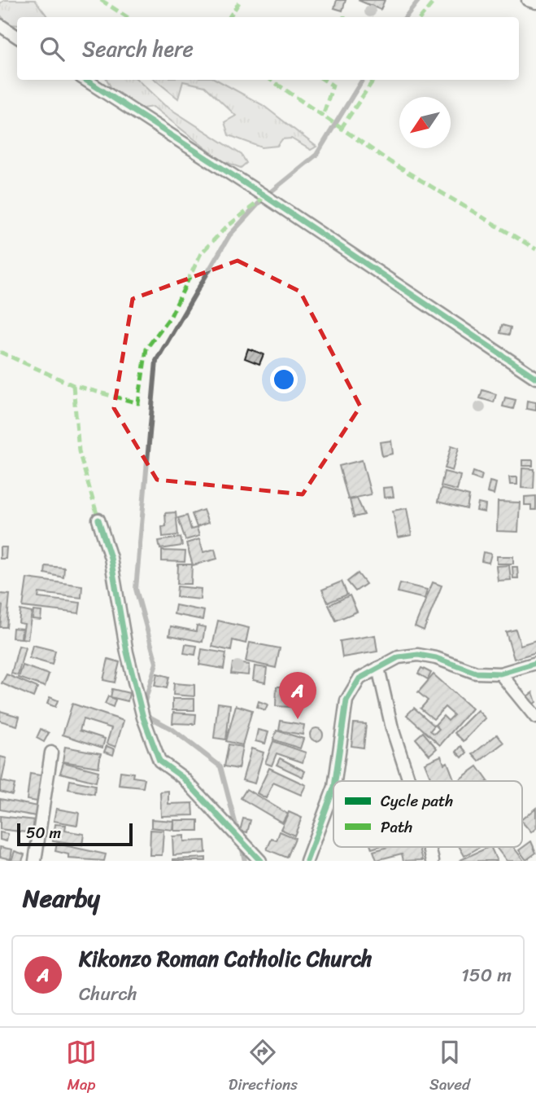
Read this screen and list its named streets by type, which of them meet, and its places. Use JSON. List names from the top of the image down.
{
  "legend": ["Cycle path", "Path"],
  "scale_bar": "50 m",
  "north": "bottom left",
  "page": {
    "search": "Search here",
    "pins": "A",
    "scale": "50 m",
    "heading": "Nearby",
    "list": [
      {
        "mark": "A",
        "name": "Kikonzo Roman Catholic Church",
        "note": "Church",
        "value": "150 m"
      }
    ],
    "nav": ["Map", "Directions", "Saved"]
  }
}
